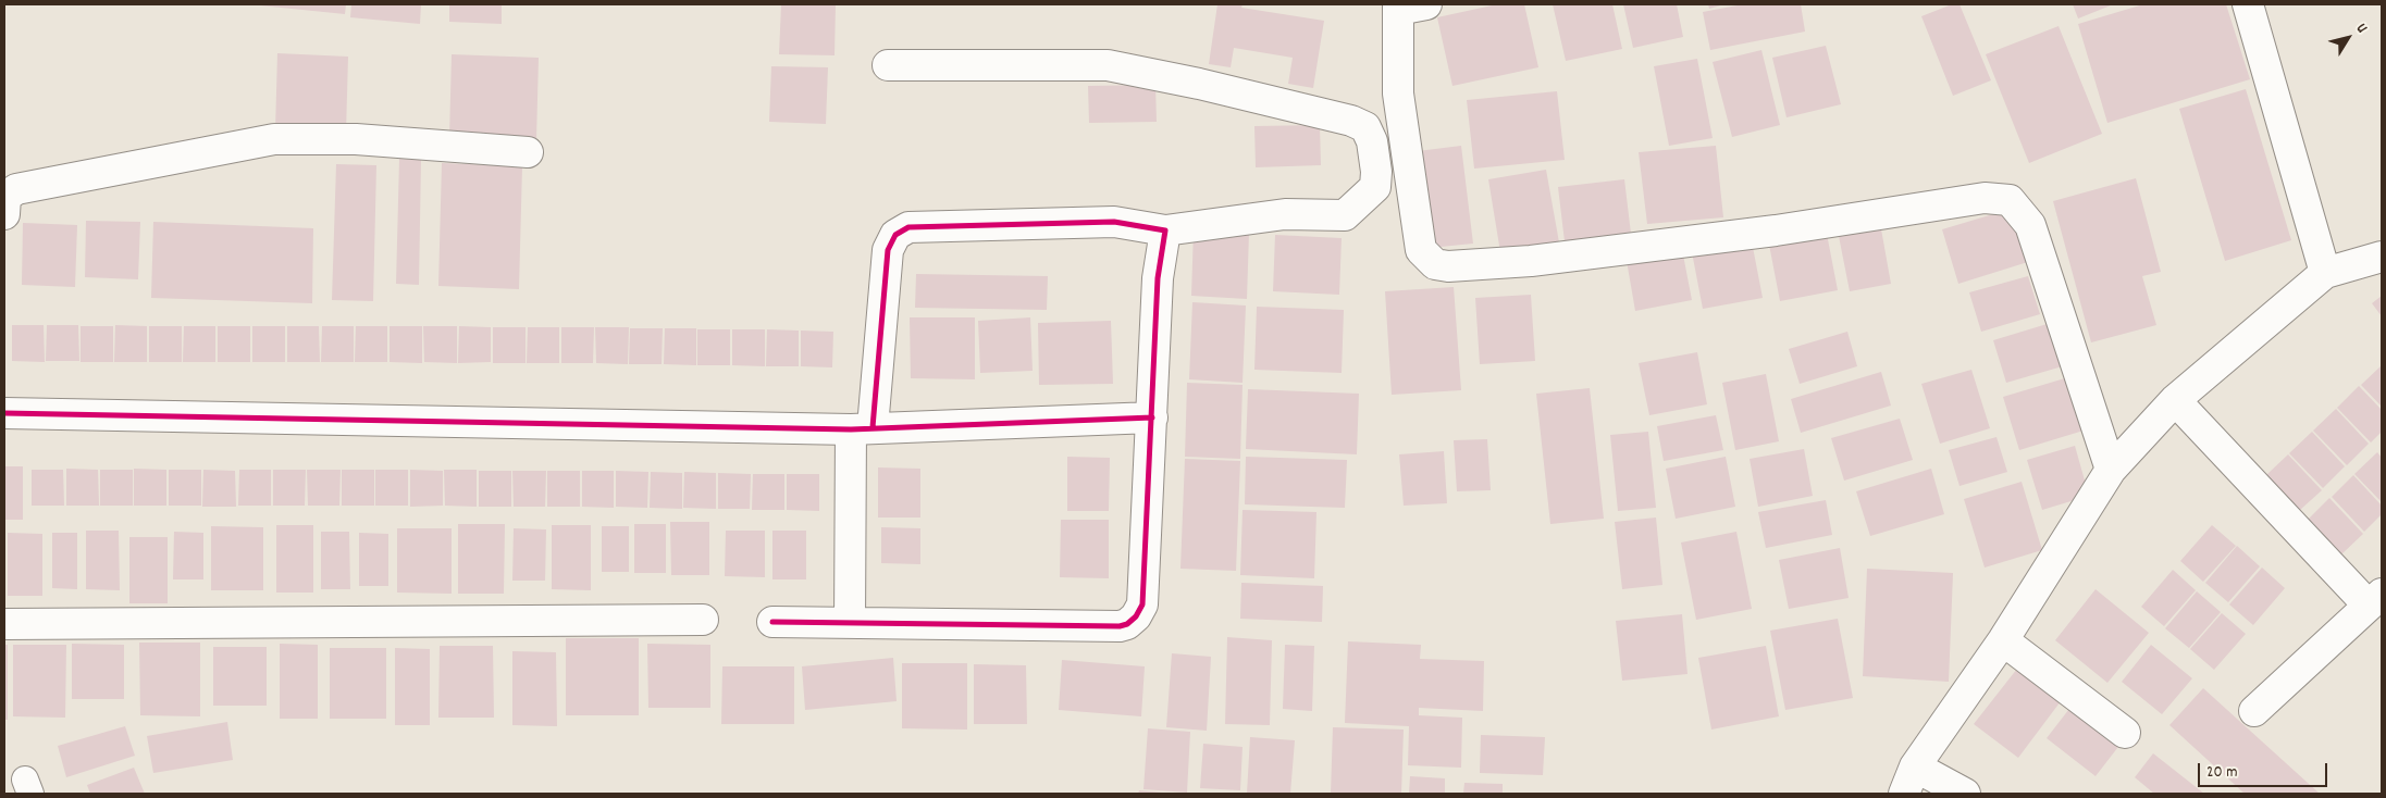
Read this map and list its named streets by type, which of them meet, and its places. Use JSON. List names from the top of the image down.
{
  "scale_bar": "20 m",
  "north": "top right"
}
